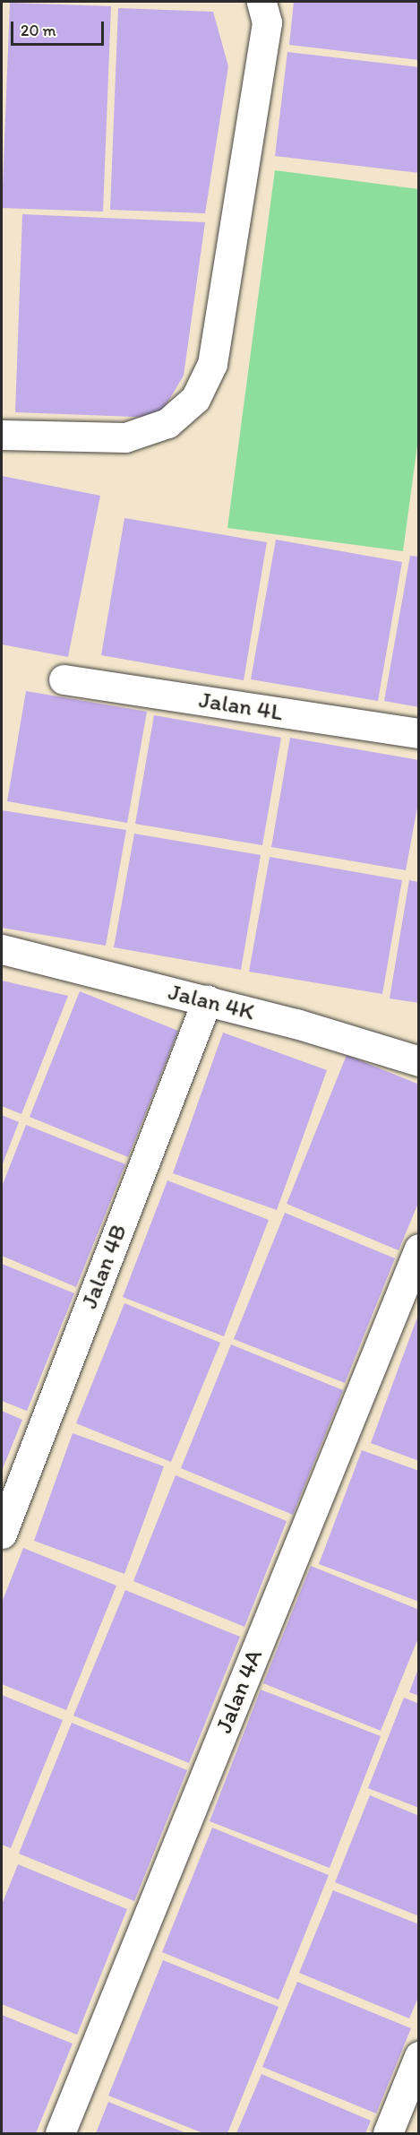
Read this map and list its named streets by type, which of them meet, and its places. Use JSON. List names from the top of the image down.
{
  "streets": {
    "street": [
      "Jalan 4L",
      "Jalan 4K",
      "Jalan 4B",
      "Jalan 4A"
    ]
  },
  "crossings": [
    ["Jalan 4K", "Jalan 4B"]
  ],
  "scale_bar": "20 m"
}
